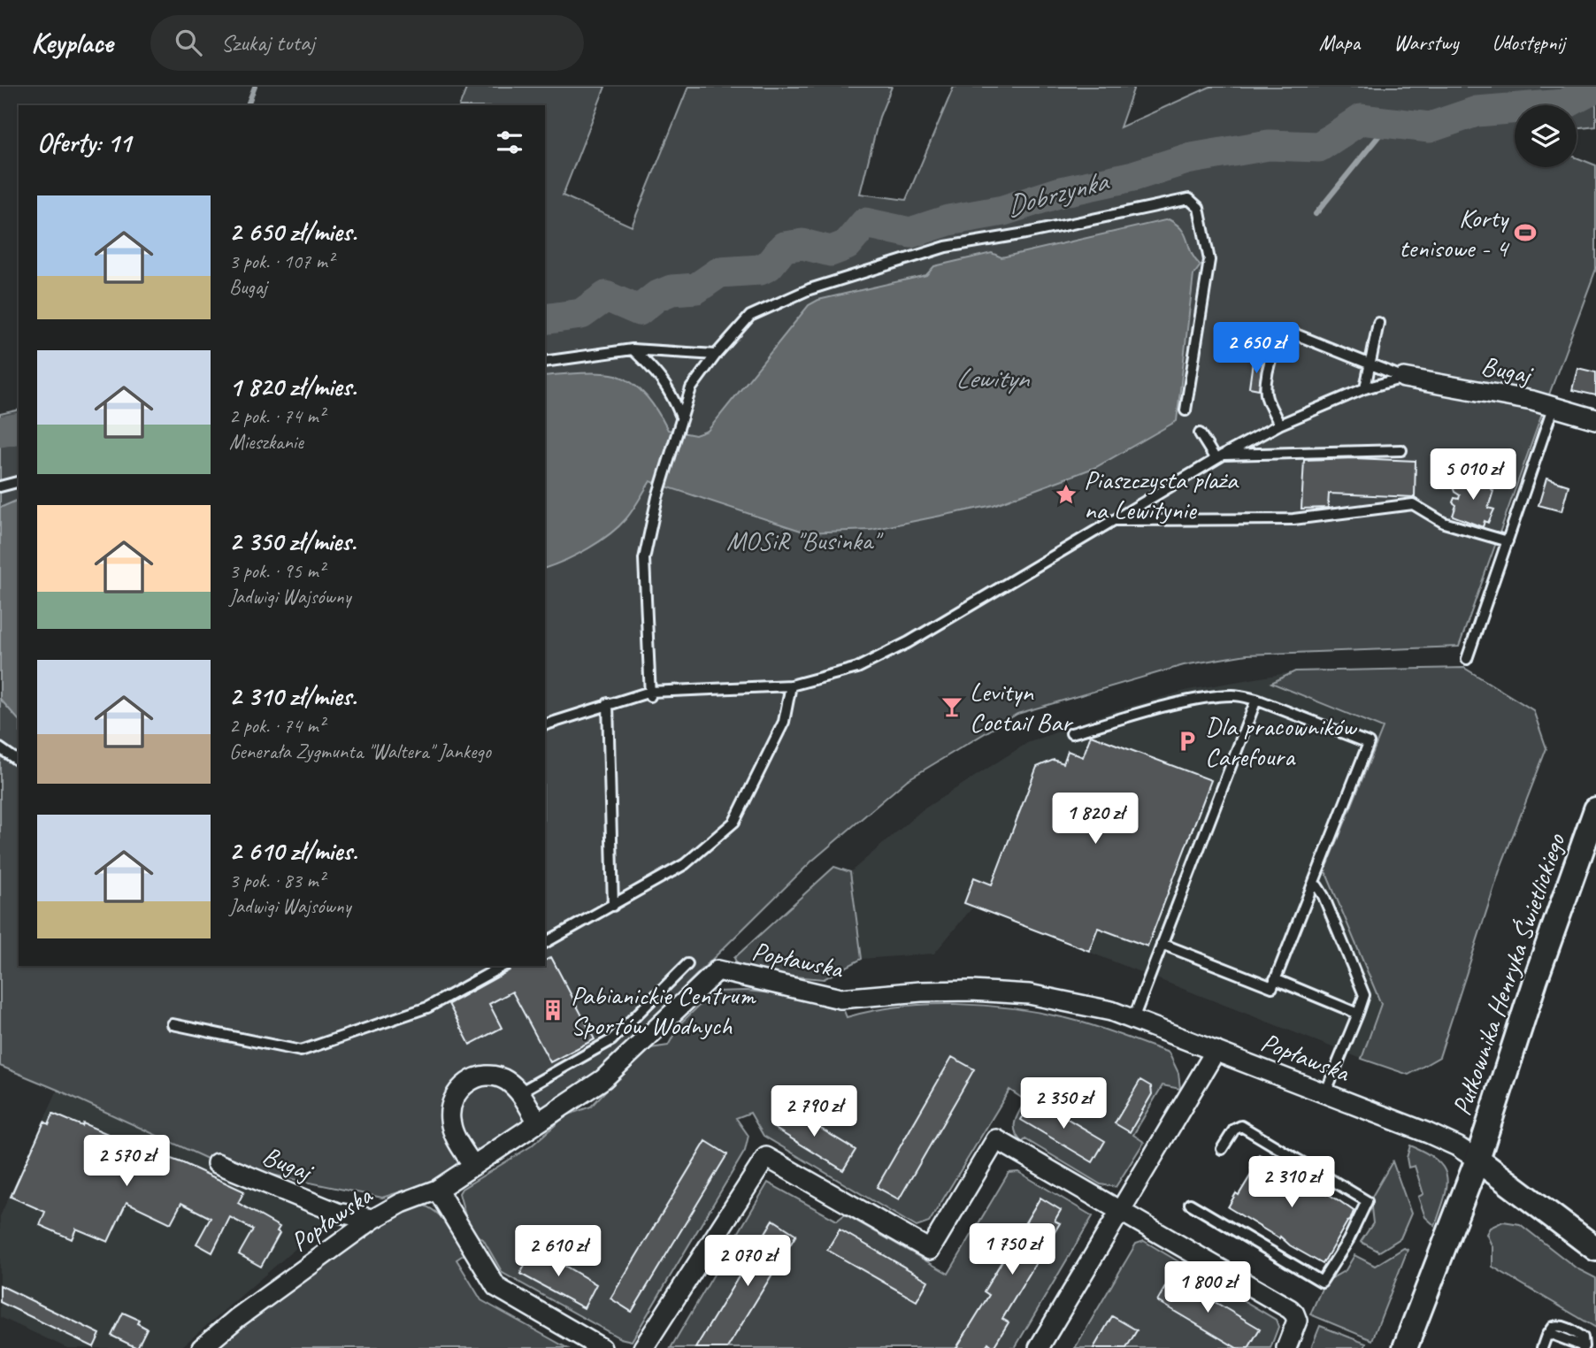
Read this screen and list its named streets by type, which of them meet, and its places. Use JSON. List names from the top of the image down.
{
  "streets": {
    "street": ["Bugaj", "Popławska", "Pułkownika Henryka Świetlickiego"]
  },
  "crossings": [
    ["Bugaj", "Popławska"],
    ["Popławska", "Pułkownika Henryka Świetlickiego"]
  ],
  "water": ["Dobrzynka", "Lewityn"],
  "parks": ["MOSiR \"Businka\""],
  "places": {
    "sports": ["Korty tenisowe - 4"],
    "place": ["Piaszczysta plaża na Lewitynie"],
    "bar": ["Levityn Coctail Bar"],
    "parking": ["Dla pracowników Carefoura"],
    "building": ["Pabianickie Centrum Sportów Wodnych"]
  },
  "page": {
    "header": "Keyplace",
    "search": "Szukaj tutaj",
    "nav": ["Mapa", "Warstwy", "Udostępnij"],
    "heading": "Oferty: 11",
    "list": [
      {
        "name": "2 650 zł/mies.",
        "note": "3 pok. · 107 m² · Bugaj"
      },
      {
        "name": "1 820 zł/mies.",
        "note": "2 pok. · 74 m² · Mieszkanie"
      },
      {
        "name": "2 350 zł/mies.",
        "note": "3 pok. · 95 m² · Jadwigi Wajsówny"
      },
      {
        "name": "2 310 zł/mies.",
        "note": "2 pok. · 74 m² · Generała Zygmunta \"Waltera\" Jankego"
      },
      {
        "name": "2 610 zł/mies.",
        "note": "3 pok. · 83 m² · Jadwigi Wajsówny"
      }
    ],
    "price": [
      "2 650 zł",
      "5 010 zł",
      "1 820 zł",
      "2 350 zł",
      "2 790 zł",
      "2 570 zł",
      "2 310 zł",
      "1 750 zł",
      "2 610 zł",
      "2 070 zł",
      "1 800 zł"
    ]
  }
}
